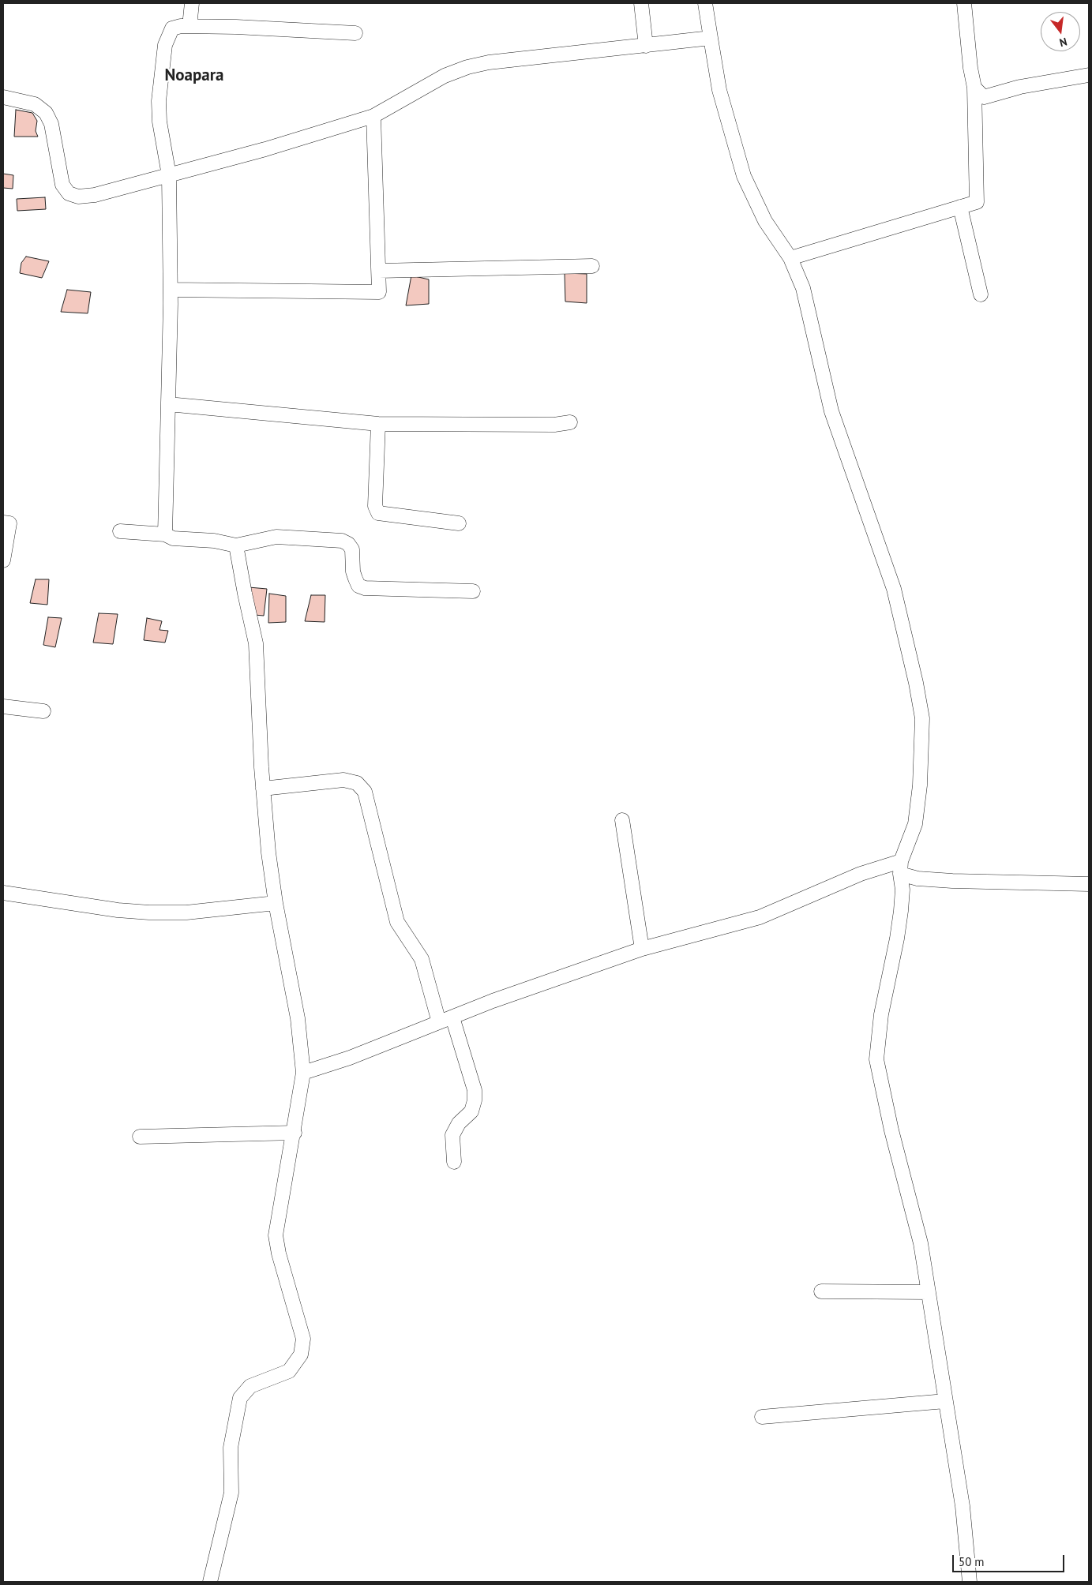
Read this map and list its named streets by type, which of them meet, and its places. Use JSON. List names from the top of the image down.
{
  "districts": ["Noapara"],
  "scale_bar": "50 m",
  "north": "bottom"
}
